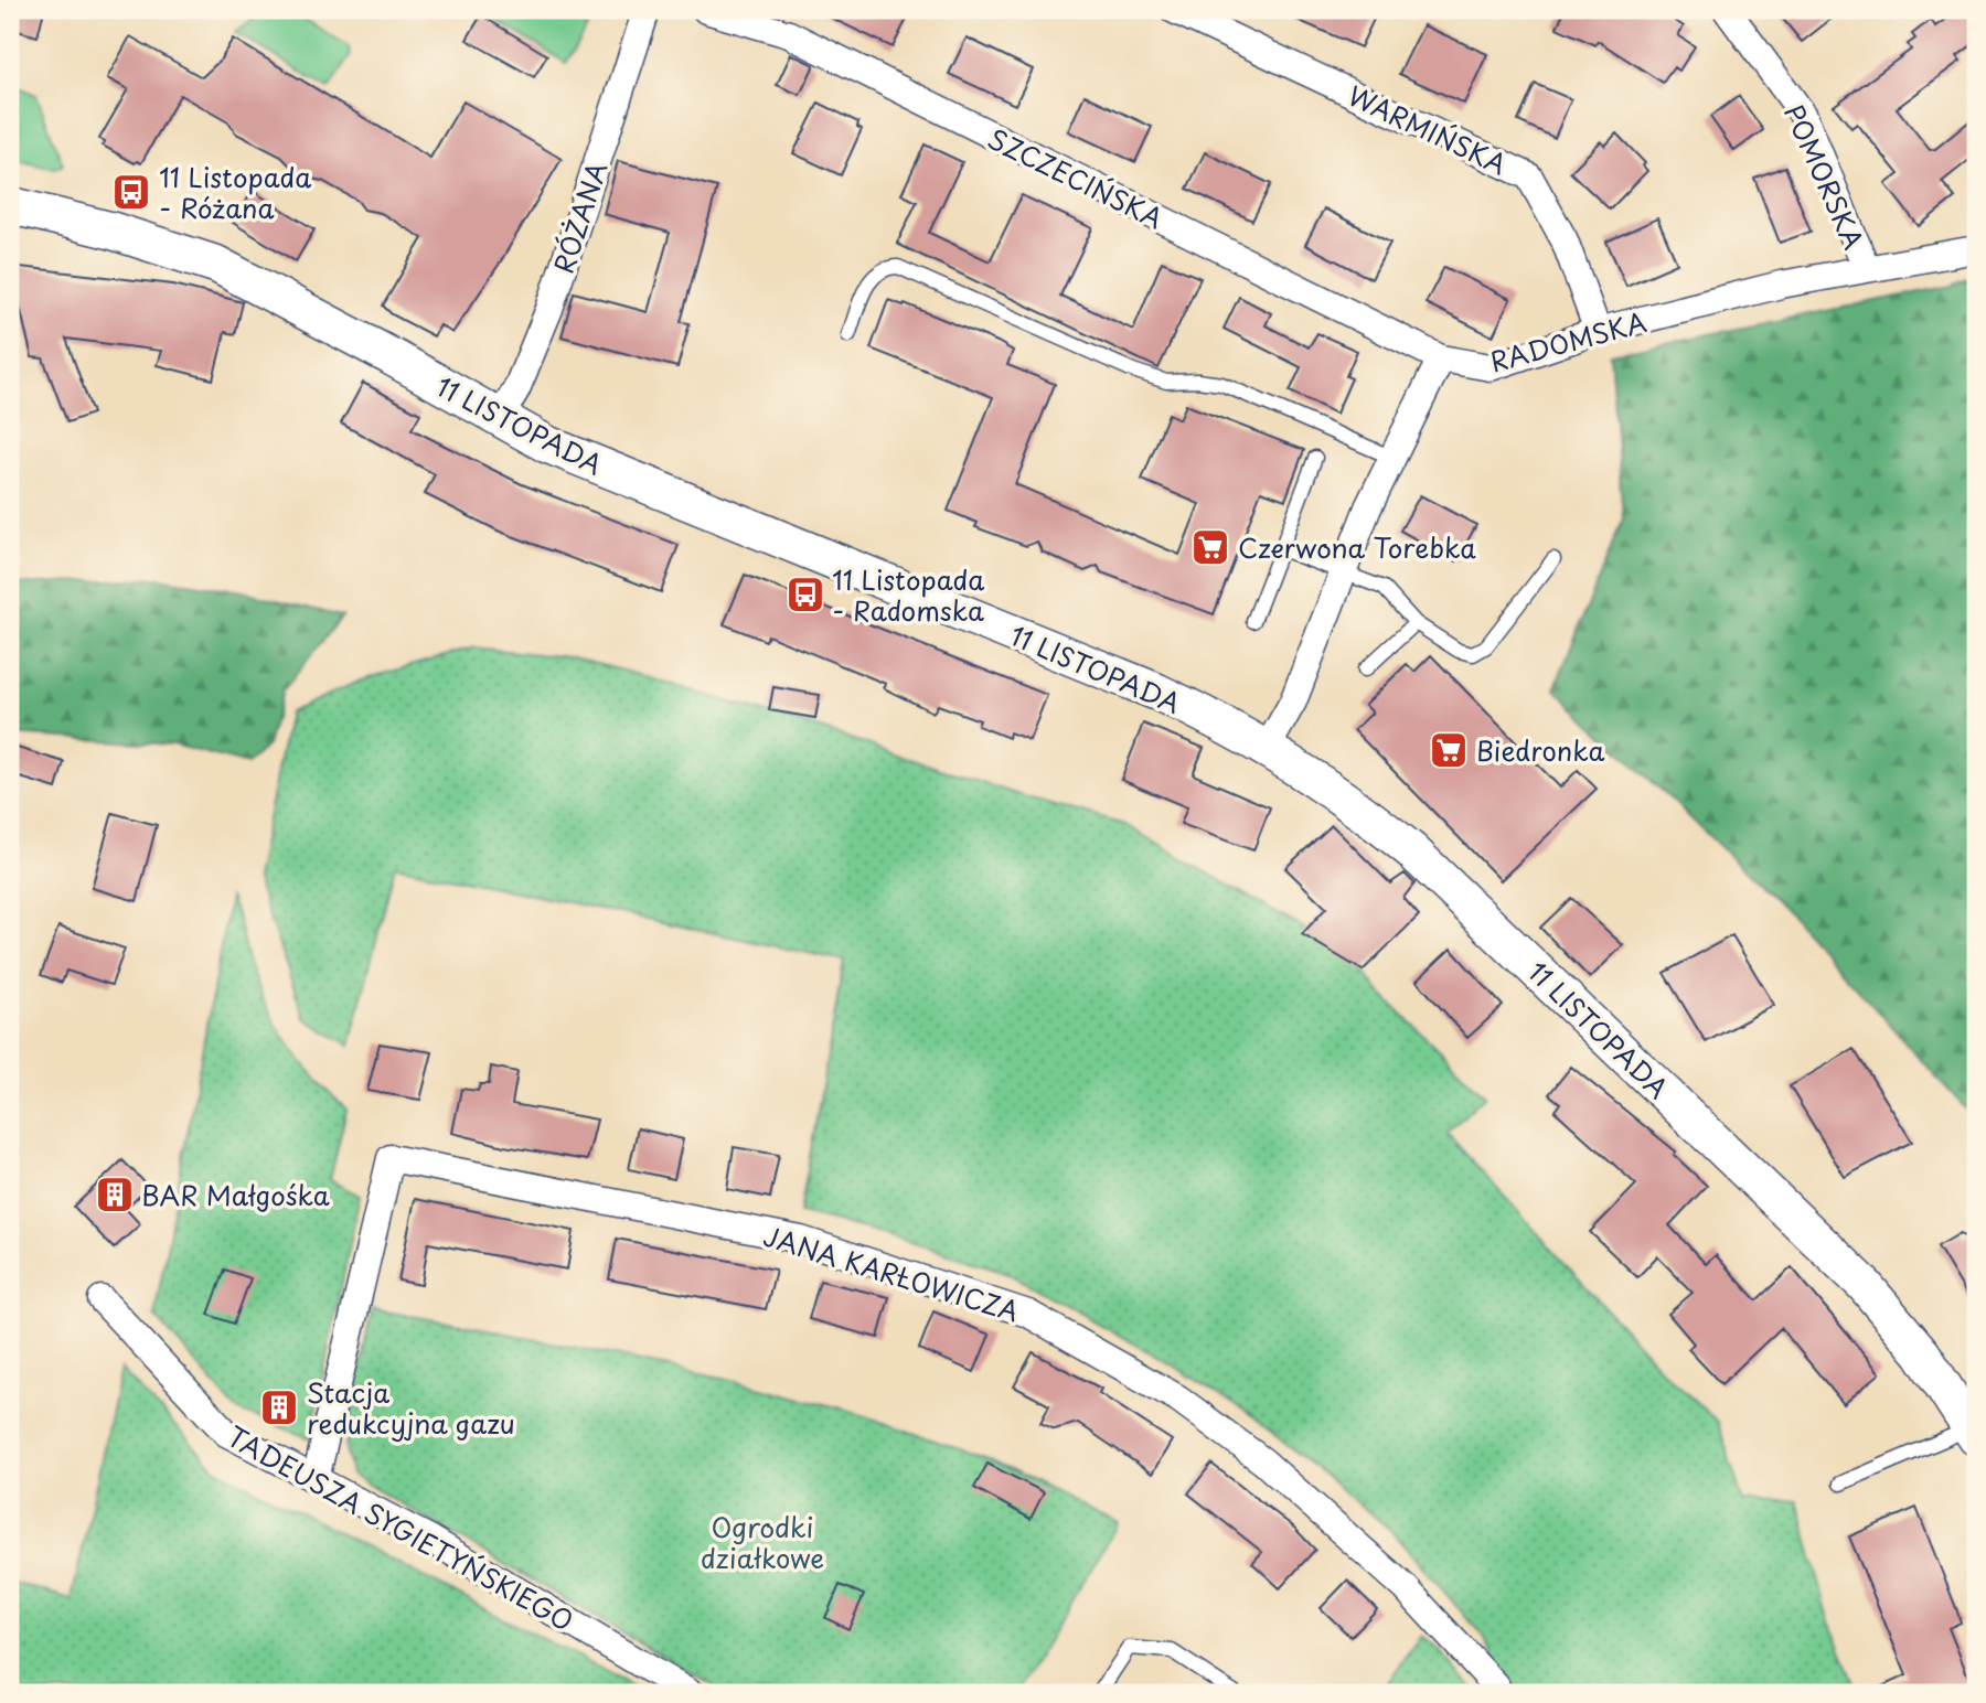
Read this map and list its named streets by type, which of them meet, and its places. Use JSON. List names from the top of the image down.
{
  "streets": {
    "main road": ["11 LISTOPADA"],
    "street": [
      "WARMIŃSKA",
      "POMORSKA",
      "SZCZECIŃSKA",
      "RÓŻANA",
      "RADOMSKA",
      "JANA KARŁOWICZA",
      "TADEUSZA SYGIETYŃSKIEGO"
    ]
  },
  "crossings": [
    ["WARMIŃSKA", "RADOMSKA"],
    ["POMORSKA", "RADOMSKA"],
    ["SZCZECIŃSKA", "RADOMSKA"],
    ["RÓŻANA", "11 LISTOPADA"],
    ["JANA KARŁOWICZA", "TADEUSZA SYGIETYŃSKIEGO"]
  ],
  "parks": ["Ogrodki działkowe"],
  "places": {
    "bus stop": ["11 Listopada - Różana", "11 Listopada - Radomska"],
    "supermarket": ["Czerwona Torebka", "Biedronka"],
    "building": ["BAR Małgośka", "Stacja redukcyjna gazu"]
  }
}
